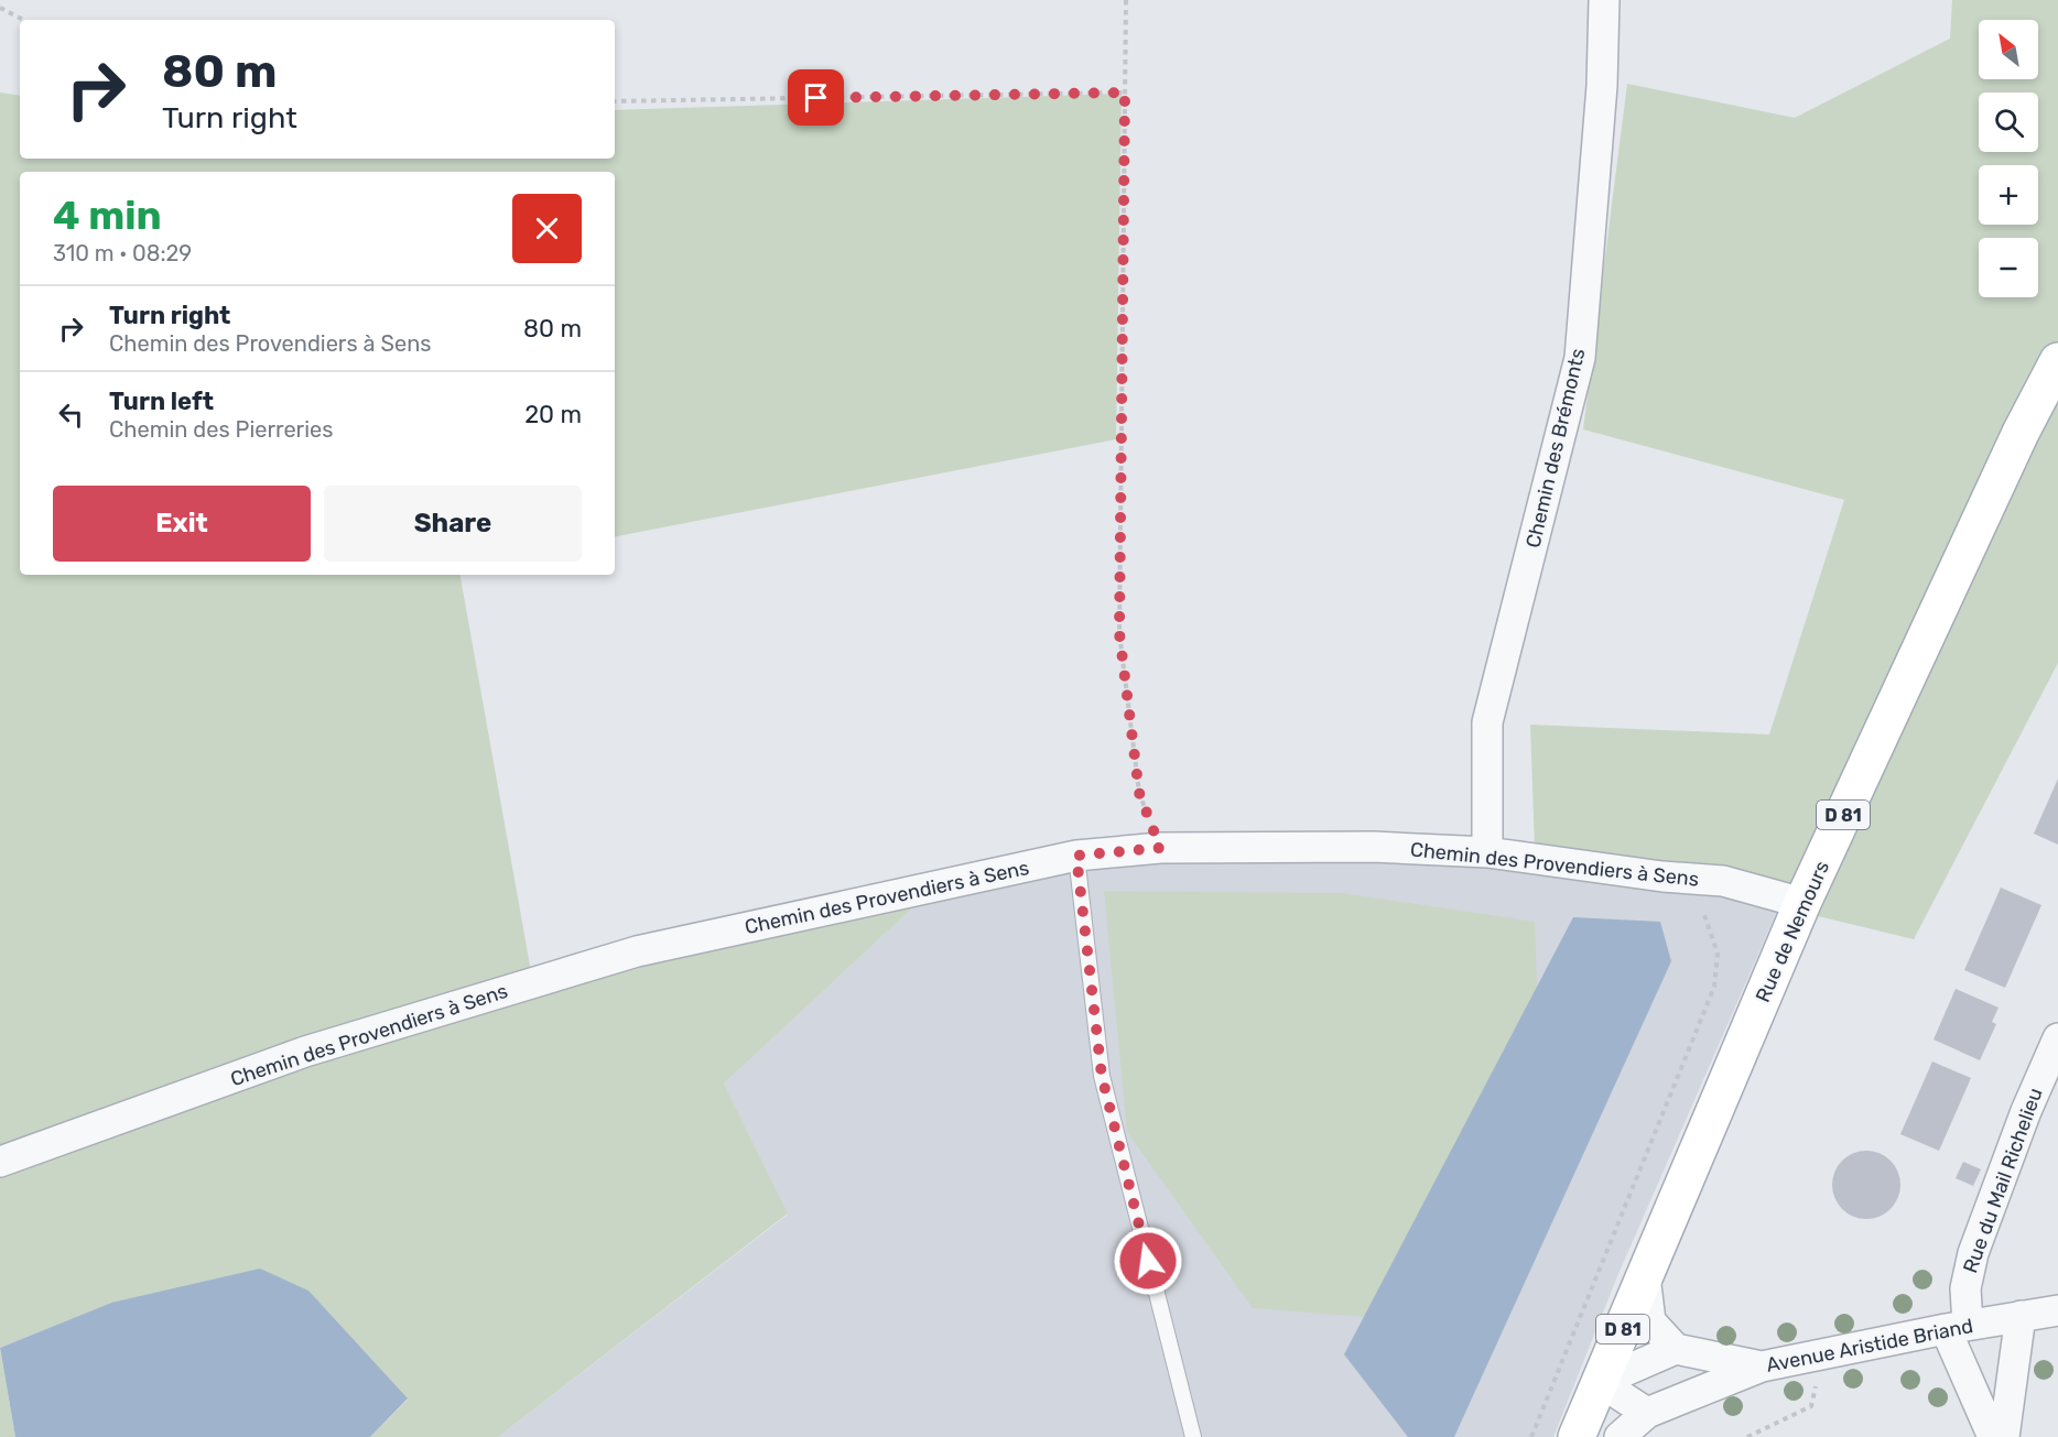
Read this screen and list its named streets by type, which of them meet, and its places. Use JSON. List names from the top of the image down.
{
  "streets": {
    "main road": ["D 81", "Rue de Nemours"],
    "street": [
      "Chemin des Brémonts",
      "Chemin des Provendiers à Sens",
      "Rue du Mail Richelieu",
      "Avenue Aristide Briand"
    ]
  },
  "crossings": [
    ["Chemin des Brémonts", "Chemin des Provendiers à Sens"],
    ["Chemin des Provendiers à Sens", "Rue de Nemours"],
    ["Rue du Mail Richelieu", "Avenue Aristide Briand"]
  ],
  "north": "top left",
  "page": {
    "map_buttons": ["+", "−"],
    "turn": ["80 m", "Turn right"],
    "heading": ["4 min", "310 m · 08:29"],
    "list": [
      {
        "name": "Turn right",
        "note": "Chemin des Provendiers à Sens",
        "value": "80 m"
      },
      {
        "name": "Turn left",
        "note": "Chemin des Pierreries",
        "value": "20 m"
      }
    ],
    "buttons": ["Exit", "Share"]
  }
}
